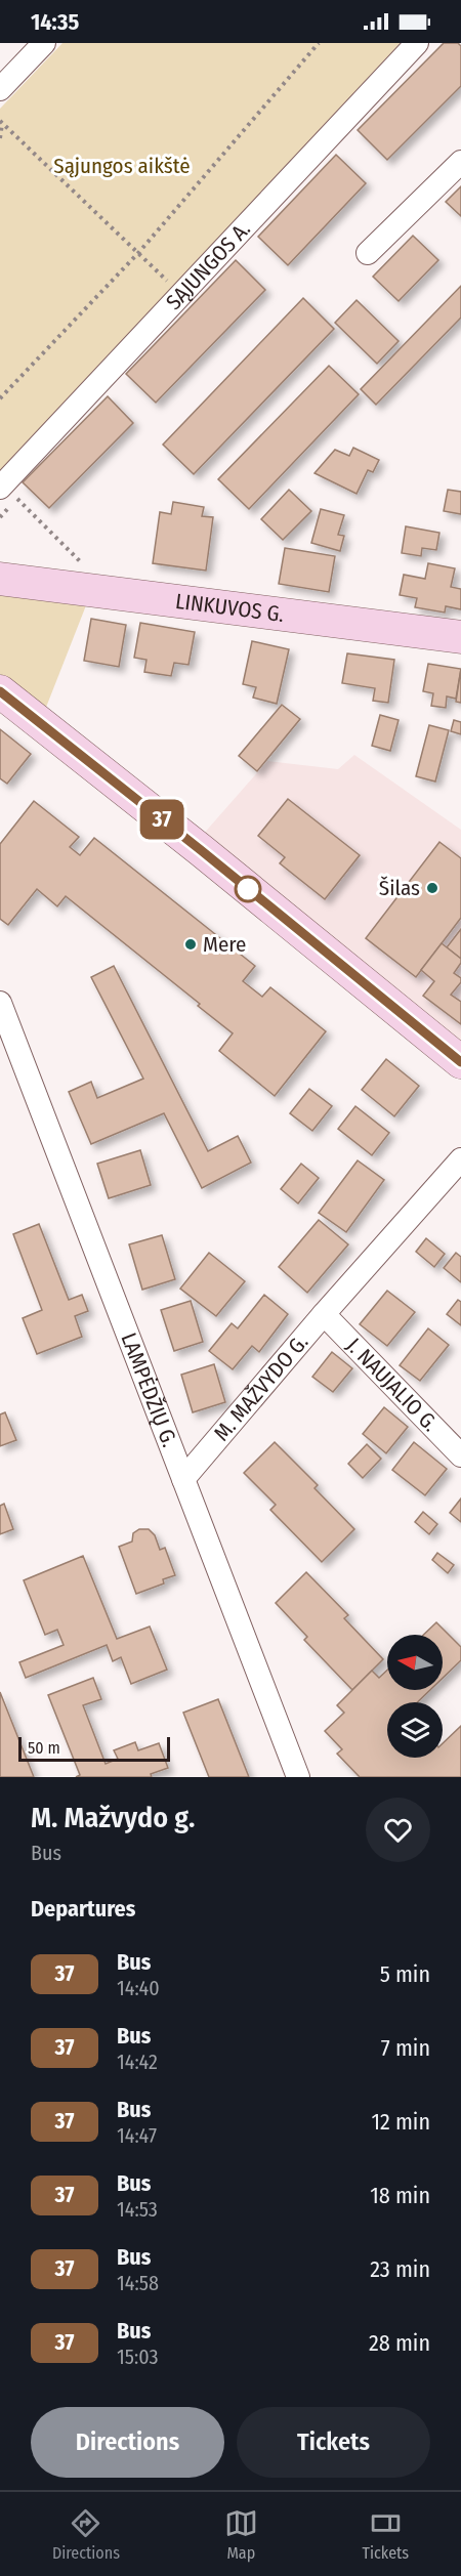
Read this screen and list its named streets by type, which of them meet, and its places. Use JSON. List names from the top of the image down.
{
  "streets": {
    "street": [
      "SĄJUNGOS A.",
      "LINKUVOS G.",
      "J. NAUJALIO G.",
      "M. MAŽVYDO G.",
      "LAMPĖDŽIŲ G."
    ]
  },
  "crossings": [
    ["J. NAUJALIO G.", "M. MAŽVYDO G."],
    ["M. MAŽVYDO G.", "LAMPĖDŽIŲ G."]
  ],
  "parks": ["Sąjungos aikštė"],
  "places": ["Šilas", "Mere"],
  "lines": ["bus line 37"],
  "scale_bar": "50 m",
  "north": "left",
  "page": {
    "status": "14:35",
    "on_map": "37",
    "scale": "50 m",
    "heading": [
      ["M. Mažvydo g.", "Bus"],
      "Departures"
    ],
    "list": [
      {
        "mark": "37",
        "name": "Bus",
        "note": "14:40",
        "value": "5 min"
      },
      {
        "mark": "37",
        "name": "Bus",
        "note": "14:42",
        "value": "7 min"
      },
      {
        "mark": "37",
        "name": "Bus",
        "note": "14:47",
        "value": "12 min"
      },
      {
        "mark": "37",
        "name": "Bus",
        "note": "14:53",
        "value": "18 min"
      },
      {
        "mark": "37",
        "name": "Bus",
        "note": "14:58",
        "value": "23 min"
      },
      {
        "mark": "37",
        "name": "Bus",
        "note": "15:03",
        "value": "28 min"
      }
    ],
    "buttons": ["Directions", "Tickets"],
    "tabs": ["Directions", "Map", "Tickets"]
  }
}
